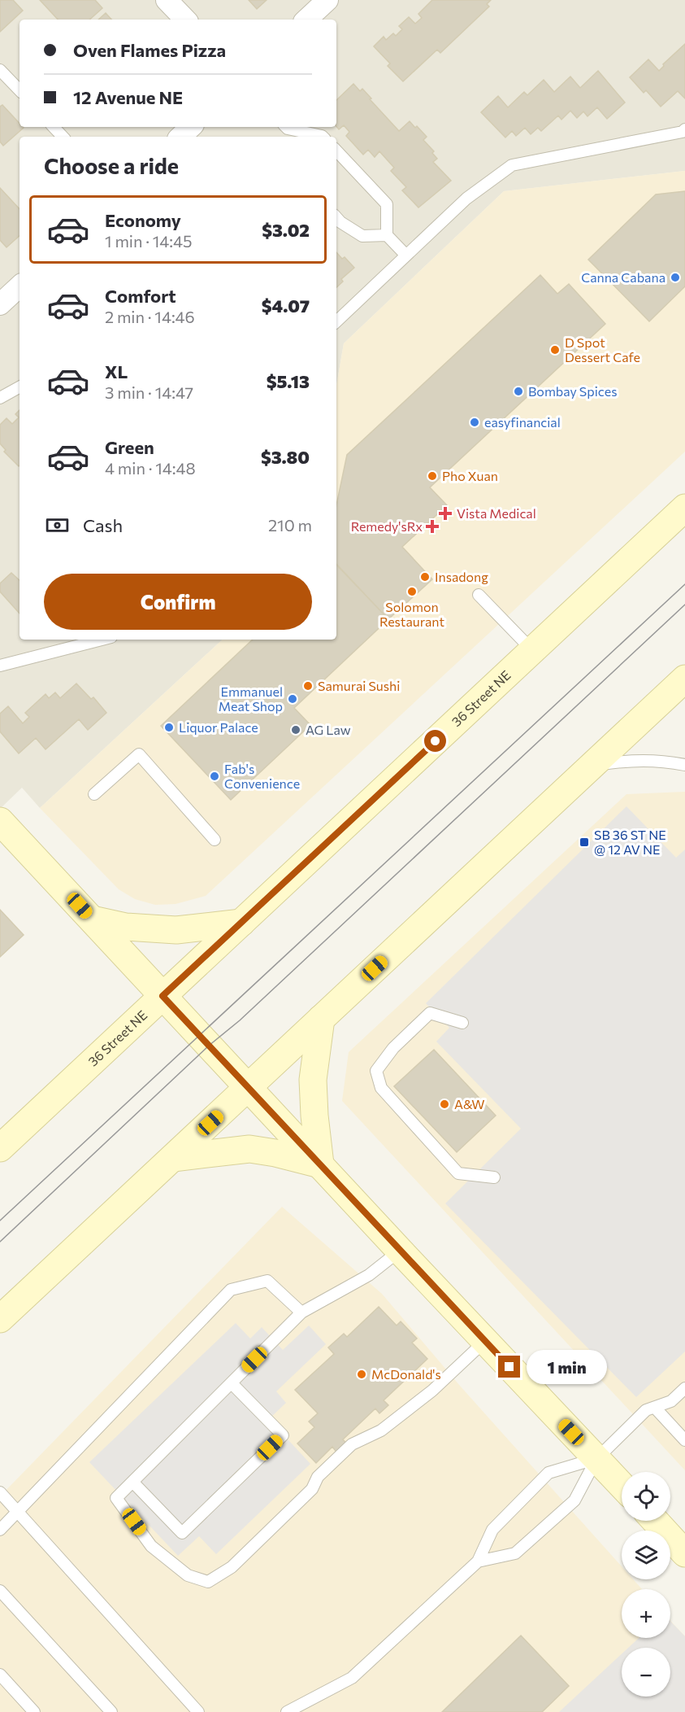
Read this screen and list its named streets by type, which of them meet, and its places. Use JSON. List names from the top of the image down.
{
  "streets": {
    "main road": ["36 Street NE"]
  },
  "places": {
    "other": [
      "Canna Cabana",
      "D Spot Dessert Cafe",
      "Bombay Spices",
      "easyfinancial",
      "Pho Xuan",
      "Insadong",
      "Solomon Restaurant",
      "Samurai Sushi",
      "Emmanuel Meat Shop",
      "Liquor Palace",
      "AG Law",
      "Fab's Convenience",
      "A&W",
      "McDonald's"
    ],
    "health": ["Vista Medical", "Remedy'sRx"],
    "transit": ["SB 36 ST NE @ 12 AV NE"]
  },
  "page": {
    "banner": ["Oven Flames Pizza", "12 Avenue NE"],
    "heading": "Choose a ride",
    "list": [
      {
        "name": "Economy",
        "note": "1 min · 14:45",
        "value": "$3.02"
      },
      {
        "name": "Comfort",
        "note": "2 min · 14:46",
        "value": "$4.07"
      },
      {
        "name": "XL",
        "note": "3 min · 14:47",
        "value": "$5.13"
      },
      {
        "name": "Green",
        "note": "4 min · 14:48",
        "value": "$3.80"
      }
    ],
    "pay": ["Cash", "210 m"],
    "buttons": "Confirm",
    "bubble": "1 min",
    "map_buttons": ["+", "−"]
  }
}
